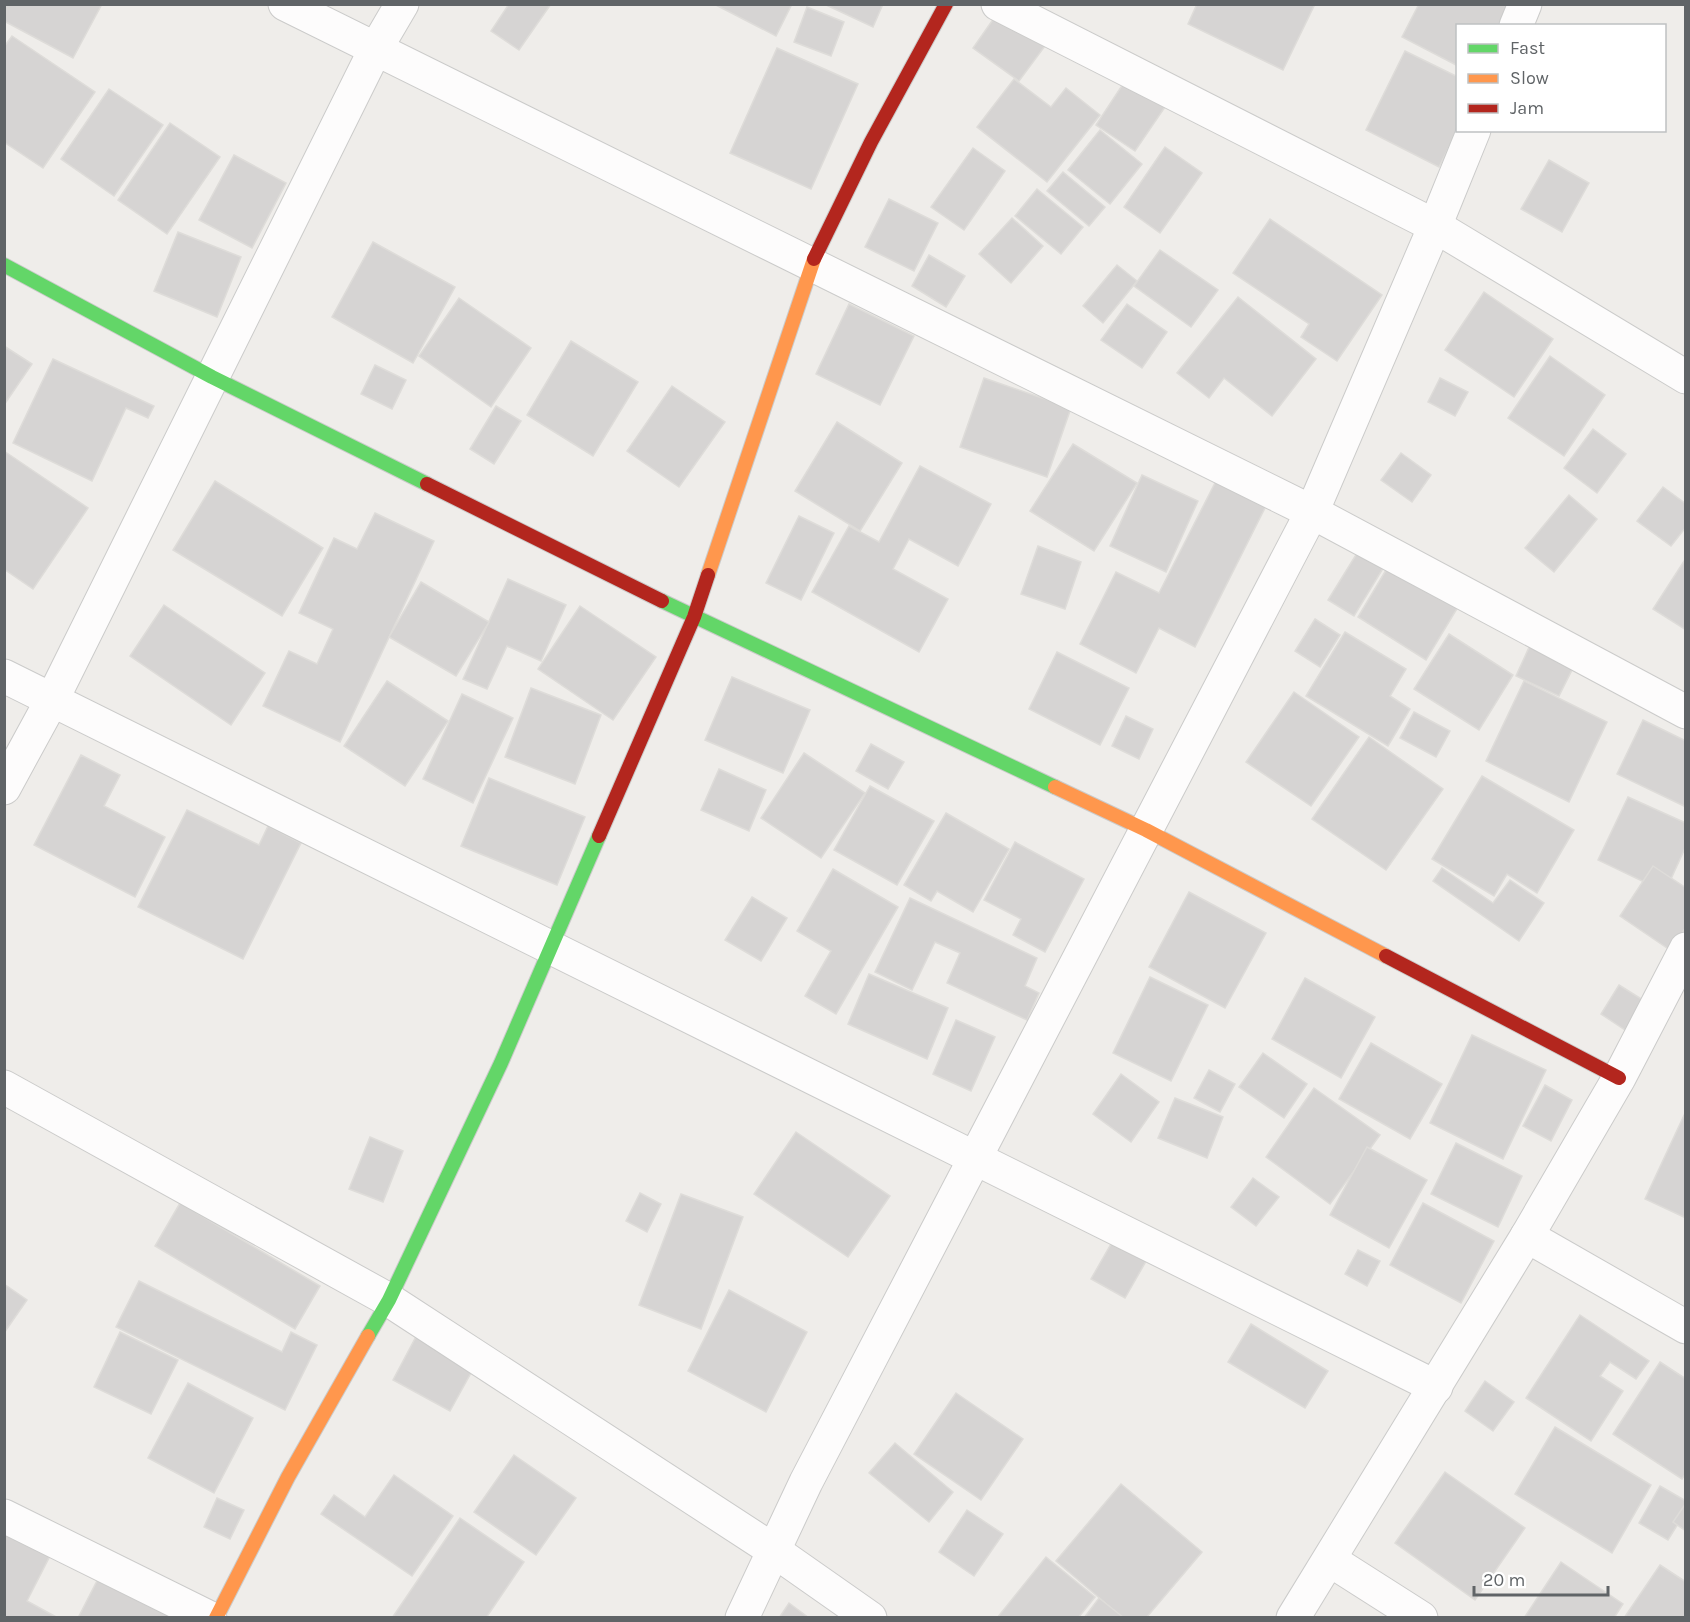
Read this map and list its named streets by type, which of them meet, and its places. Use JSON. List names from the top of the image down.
{
  "legend": ["Fast", "Slow", "Jam"],
  "scale_bar": "20 m"
}
